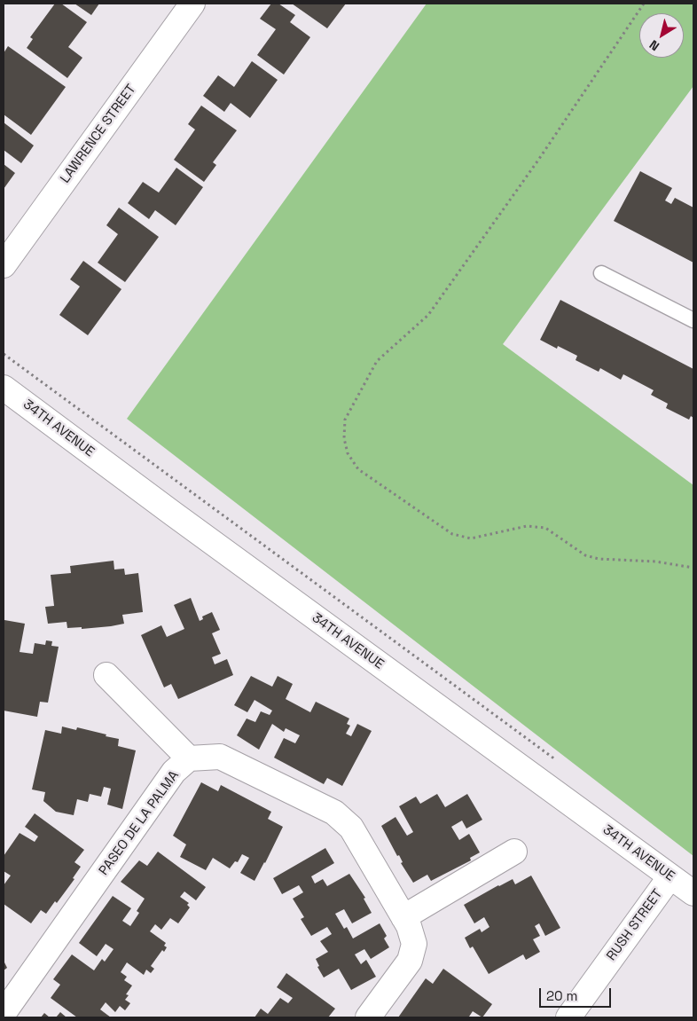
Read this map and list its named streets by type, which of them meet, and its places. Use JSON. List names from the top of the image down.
{
  "streets": {
    "street": [
      "LAWRENCE STREET",
      "34TH AVENUE",
      "PASEO DE LA PALMA",
      "RUSH STREET"
    ]
  },
  "crossings": [
    ["34TH AVENUE", "RUSH STREET"]
  ],
  "scale_bar": "20 m",
  "north": "bottom left"
}
